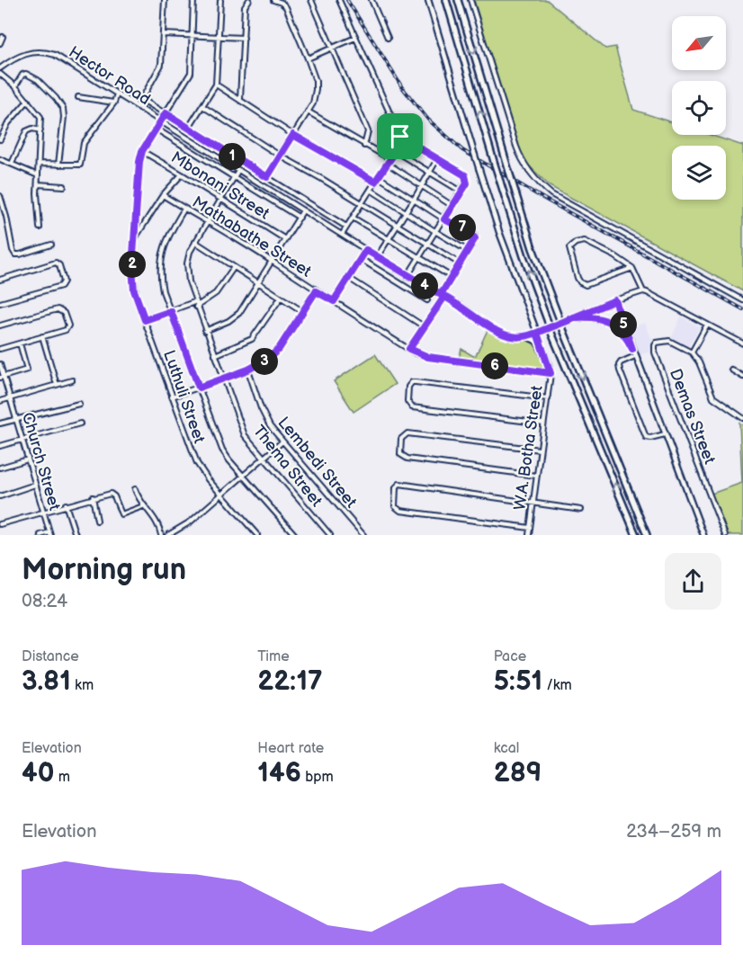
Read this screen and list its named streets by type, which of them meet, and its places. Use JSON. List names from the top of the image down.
{
  "streets": {
    "street": [
      "Hector Road",
      "Mbonani Street",
      "Mathabathe Street",
      "Luthuli Street",
      "Demas Street",
      "W.A. Botha Street",
      "Church Street",
      "Lembedi Street",
      "Thema Street"
    ]
  },
  "crossings": [
    ["Hector Road", "Luthuli Street"],
    ["Hector Road", "W.A. Botha Street"],
    ["Hector Road", "Thema Street"],
    ["Mbonani Street", "Luthuli Street"],
    ["Mbonani Street", "Thema Street"],
    ["Mathabathe Street", "W.A. Botha Street"],
    ["Mathabathe Street", "Thema Street"]
  ],
  "north": "bottom left",
  "page": {
    "pins": [
      "1",
      "7",
      "2",
      "4",
      "5",
      "3",
      "6"
    ],
    "heading": ["Morning run", "08:24"],
    "stats": [
      ["Distance", "3.81 km"],
      ["Time", "22:17"],
      ["Pace", "5:51 /km"],
      ["Elevation", "40 m"],
      ["Heart rate", "146 bpm"],
      ["kcal", "289"]
    ],
    "chart": ["Elevation", "234–259 m"]
  }
}
